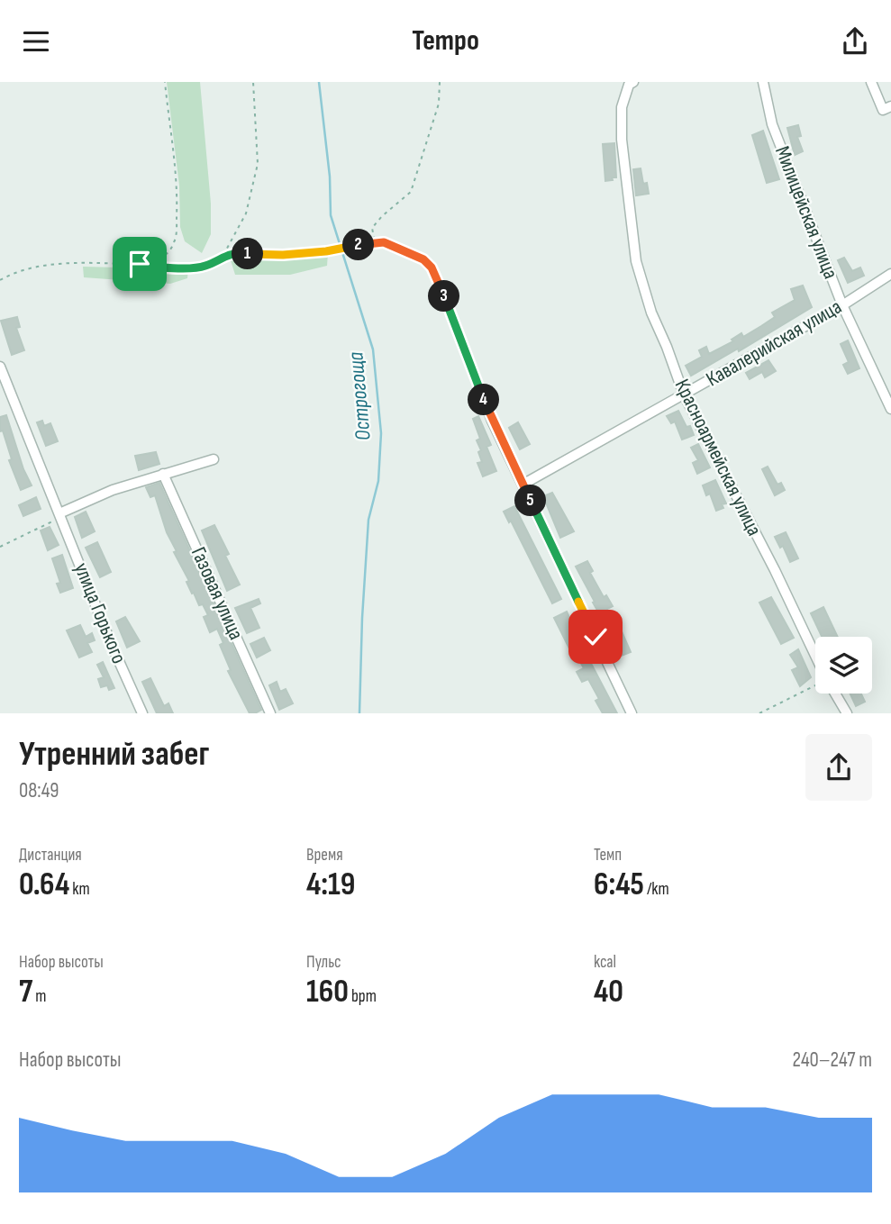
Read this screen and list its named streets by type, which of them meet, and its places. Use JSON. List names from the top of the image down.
{
  "streets": {
    "street": [
      "Милицейская улица",
      "Кавалерийская улица",
      "Красноармейская улица",
      "Газовая улица",
      "улица Горького"
    ]
  },
  "crossings": [
    ["Милицейская улица", "Кавалерийская улица"],
    ["Кавалерийская улица", "Красноармейская улица"]
  ],
  "water": ["Острогоща"],
  "page": {
    "header": "Tempo",
    "pins": [
      "2",
      "1",
      "3",
      "4",
      "5"
    ],
    "heading": ["Утренний забег", "08:49"],
    "stats": [
      ["Дистанция", "0.64 km"],
      ["Время", "4:19"],
      ["Темп", "6:45 /km"],
      ["Набор высоты", "7 m"],
      ["Пульс", "160 bpm"],
      ["kcal", "40"]
    ],
    "chart": ["Набор высоты", "240–247 m"]
  }
}
